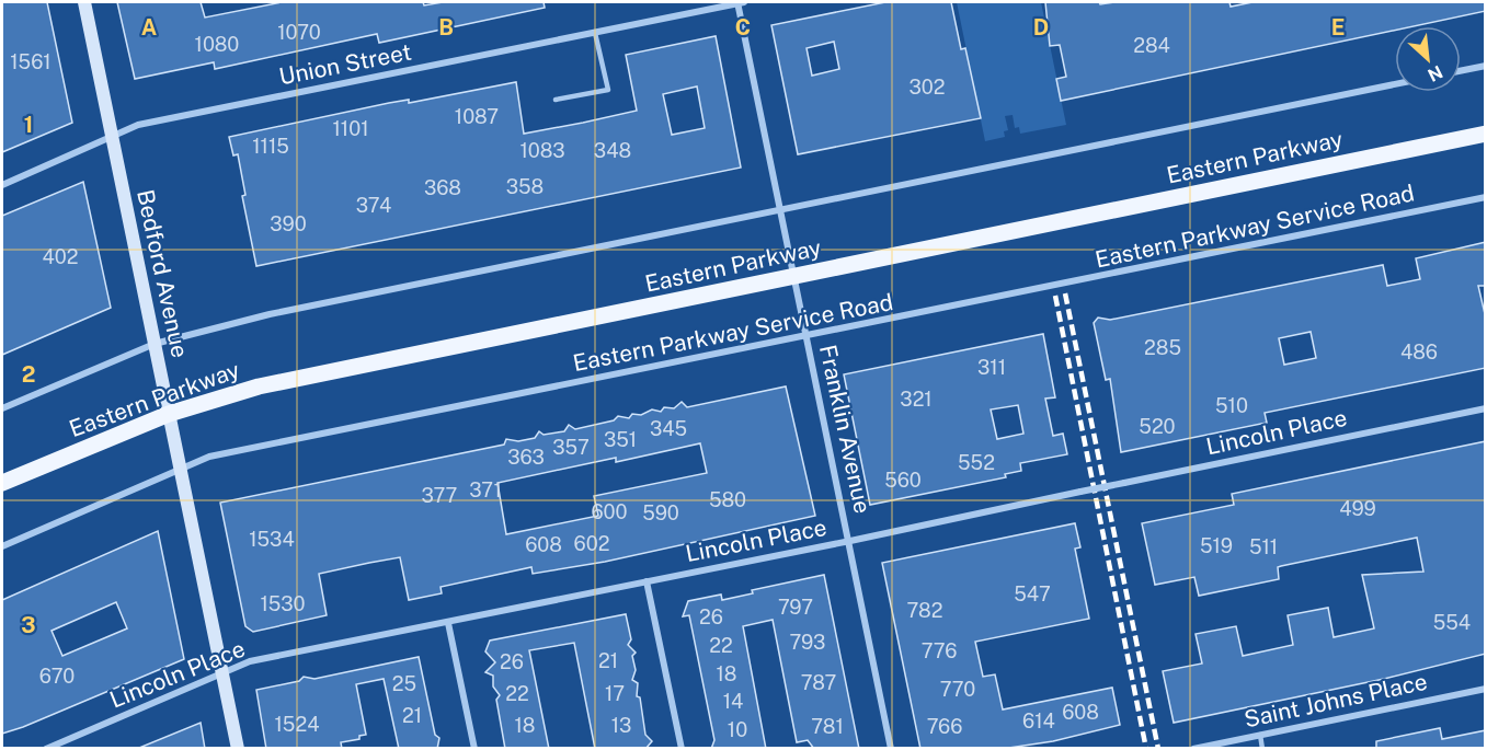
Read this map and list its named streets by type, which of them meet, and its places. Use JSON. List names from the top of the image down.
{
  "streets": {
    "main road": ["Eastern Parkway"],
    "street": [
      "Union Street",
      "Eastern Parkway Service Road",
      "Bedford Avenue",
      "Franklin Avenue",
      "Lincoln Place",
      "Saint Johns Place"
    ]
  },
  "crossings": [
    ["Union Street", "Bedford Avenue"],
    ["Union Street", "Franklin Avenue"],
    ["Eastern Parkway", "Bedford Avenue"],
    ["Eastern Parkway", "Franklin Avenue"],
    ["Eastern Parkway Service Road", "Bedford Avenue"],
    ["Eastern Parkway Service Road", "Franklin Avenue"],
    ["Bedford Avenue", "Lincoln Place"],
    ["Franklin Avenue", "Lincoln Place"]
  ],
  "house_numbers": [
    "1070",
    "1080",
    "284",
    "1561",
    "302",
    "1087",
    "1101",
    "1115",
    "1083",
    "348",
    "358",
    "368",
    "374",
    "390",
    "402",
    "285",
    "486",
    "311",
    "321",
    "510",
    "520",
    "345",
    "351",
    "357",
    "363",
    "552",
    "560",
    "371",
    "377",
    "580",
    "499",
    "600",
    "590",
    "1534",
    "602",
    "608",
    "519",
    "511",
    "547",
    "1530",
    "797",
    "782",
    "26",
    "554",
    "793",
    "22",
    "776",
    "21",
    "26",
    "18",
    "670",
    "787",
    "25",
    "770",
    "22",
    "17",
    "14",
    "608",
    "21",
    "614",
    "1524",
    "18",
    "13",
    "781",
    "766",
    "10"
  ],
  "north": "bottom right",
  "grid": {
    "columns": [
      "A",
      "B",
      "C",
      "D",
      "E"
    ],
    "rows": ["1", "2", "3"]
  }
}
